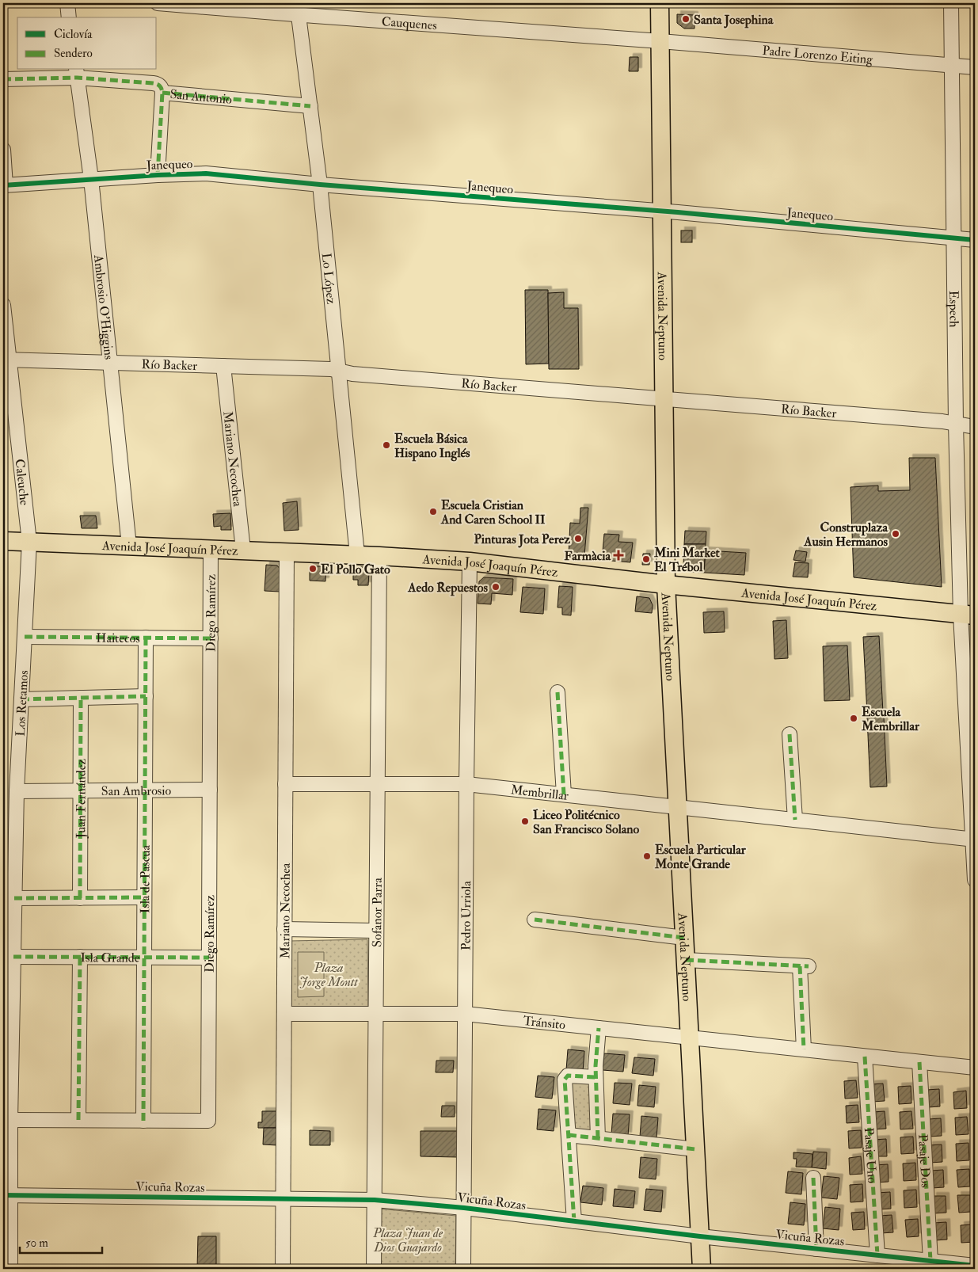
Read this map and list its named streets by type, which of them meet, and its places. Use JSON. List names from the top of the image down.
{
  "streets": {
    "main road": ["Avenida Neptuno", "Avenida José Joaquín Pérez"],
    "street": [
      "Cauquenes",
      "Padre Lorenzo Eiting",
      "San Antonio",
      "Janequeo",
      "Lo López",
      "Ambrosio O'Higgins",
      "Espech",
      "Río Backer",
      "Mariano Necochea",
      "Caleuche",
      "Diego Ramírez",
      "Haitecos",
      "Los Retamos",
      "San Ambrosio",
      "Membrillar",
      "Juan Fernández",
      "Isla de Pascua",
      "Sofanor Parra",
      "Pedro Urriola",
      "Isla Grande",
      "Tránsito",
      "Pasaje Uno",
      "Pasaje Dos",
      "Vicuña Rozas"
    ]
  },
  "crossings": [
    ["Cauquenes", "Padre Lorenzo Eiting"],
    ["Cauquenes", "Lo López"],
    ["Cauquenes", "Avenida Neptuno"],
    ["Padre Lorenzo Eiting", "Espech"],
    ["Padre Lorenzo Eiting", "Avenida Neptuno"],
    ["San Antonio", "Lo López"],
    ["San Antonio", "Ambrosio O'Higgins"],
    ["Janequeo", "Lo López"],
    ["Janequeo", "Ambrosio O'Higgins"],
    ["Janequeo", "Espech"],
    ["Janequeo", "Avenida Neptuno"],
    ["Lo López", "Río Backer"],
    ["Lo López", "Avenida José Joaquín Pérez"],
    ["Ambrosio O'Higgins", "Río Backer"],
    ["Ambrosio O'Higgins", "Avenida José Joaquín Pérez"],
    ["Espech", "Río Backer"],
    ["Espech", "Avenida José Joaquín Pérez"],
    ["Espech", "Membrillar"],
    ["Avenida Neptuno", "Río Backer"],
    ["Avenida Neptuno", "Avenida José Joaquín Pérez"],
    ["Avenida Neptuno", "Membrillar"],
    ["Avenida Neptuno", "Tránsito"],
    ["Avenida Neptuno", "Vicuña Rozas"],
    ["Río Backer", "Mariano Necochea"],
    ["Río Backer", "Caleuche"],
    ["Mariano Necochea", "Avenida José Joaquín Pérez"],
    ["Mariano Necochea", "Membrillar"],
    ["Mariano Necochea", "Tránsito"],
    ["Mariano Necochea", "Vicuña Rozas"],
    ["Caleuche", "Avenida José Joaquín Pérez"],
    ["Caleuche", "Los Retamos"],
    ["Avenida José Joaquín Pérez", "Diego Ramírez"],
    ["Avenida José Joaquín Pérez", "Los Retamos"],
    ["Avenida José Joaquín Pérez", "Sofanor Parra"],
    ["Avenida José Joaquín Pérez", "Pedro Urriola"],
    ["Diego Ramírez", "Haitecos"],
    ["Diego Ramírez", "Los Retamos"],
    ["Diego Ramírez", "San Ambrosio"],
    ["Diego Ramírez", "Isla de Pascua"],
    ["Diego Ramírez", "Isla Grande"],
    ["Haitecos", "Los Retamos"],
    ["Haitecos", "Isla de Pascua"],
    ["Los Retamos", "San Ambrosio"],
    ["Los Retamos", "Isla Grande"],
    ["Los Retamos", "Vicuña Rozas"],
    ["San Ambrosio", "Juan Fernández"],
    ["San Ambrosio", "Isla de Pascua"],
    ["Membrillar", "Sofanor Parra"],
    ["Membrillar", "Pedro Urriola"],
    ["Isla de Pascua", "Isla Grande"],
    ["Sofanor Parra", "Tránsito"],
    ["Sofanor Parra", "Vicuña Rozas"],
    ["Pedro Urriola", "Tránsito"],
    ["Pedro Urriola", "Vicuña Rozas"],
    ["Tránsito", "Pasaje Uno"],
    ["Tránsito", "Pasaje Dos"],
    ["Pasaje Uno", "Vicuña Rozas"],
    ["Pasaje Dos", "Vicuña Rozas"]
  ],
  "parks": ["Plaza Jorge Montt", "Plaza Juan de Dios Guajardo"],
  "places": {
    "other": [
      "Santa Josephina",
      "Escuela Básica Hispano Inglés",
      "Escuela Cristian And Caren School II",
      "Construplaza Ausin Hermanos",
      "Pinturas Jota Perez",
      "Mini Market El Trébol",
      "El Pollo Gato",
      "Aedo Repuestos",
      "Escuela Membrillar",
      "Liceo Politécnico San Francisco Solano",
      "Escuela Particular Monte Grande"
    ],
    "health": ["Farmàcia"]
  },
  "legend": ["Ciclovía", "Sendero"],
  "scale_bar": "50 m"
}
